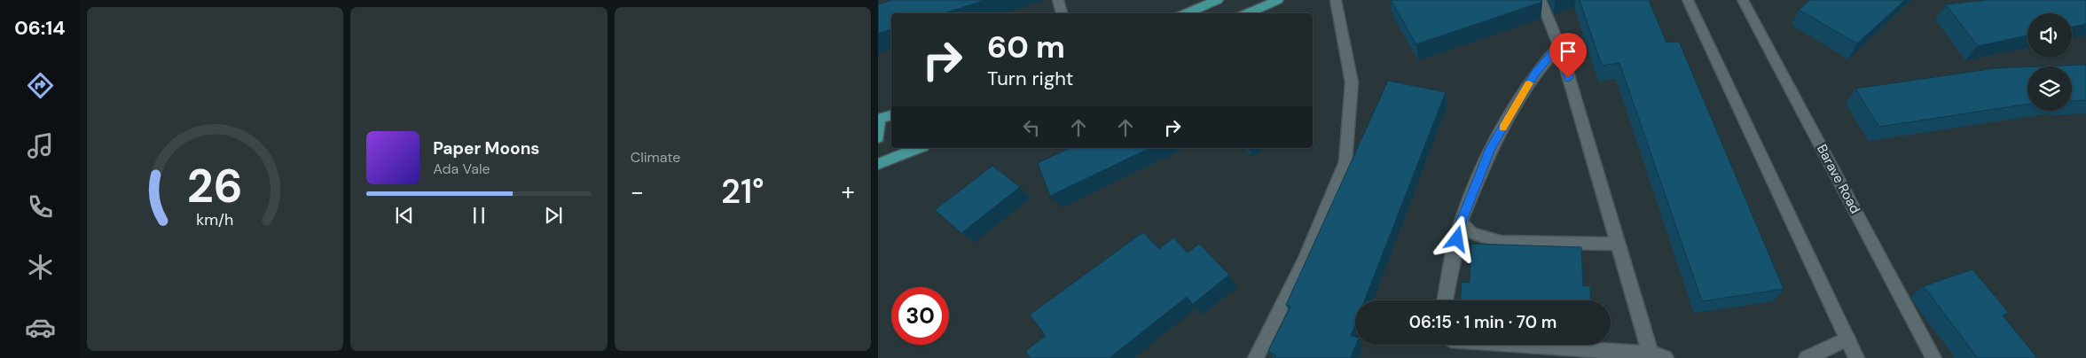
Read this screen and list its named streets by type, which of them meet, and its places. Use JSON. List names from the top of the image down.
{
  "streets": {
    "street": ["Barave Road"]
  },
  "page": {
    "tabs": "06:14",
    "tile": "Climate",
    "turn": ["60 m", "Turn right"],
    "song": ["Paper Moons", "Ada Vale"],
    "heat": ["−", "21°", "+"],
    "limit": "30",
    "trip": "06:15 · 1 min · 70 m",
    "gauge": ["26", "km/h"]
  }
}
